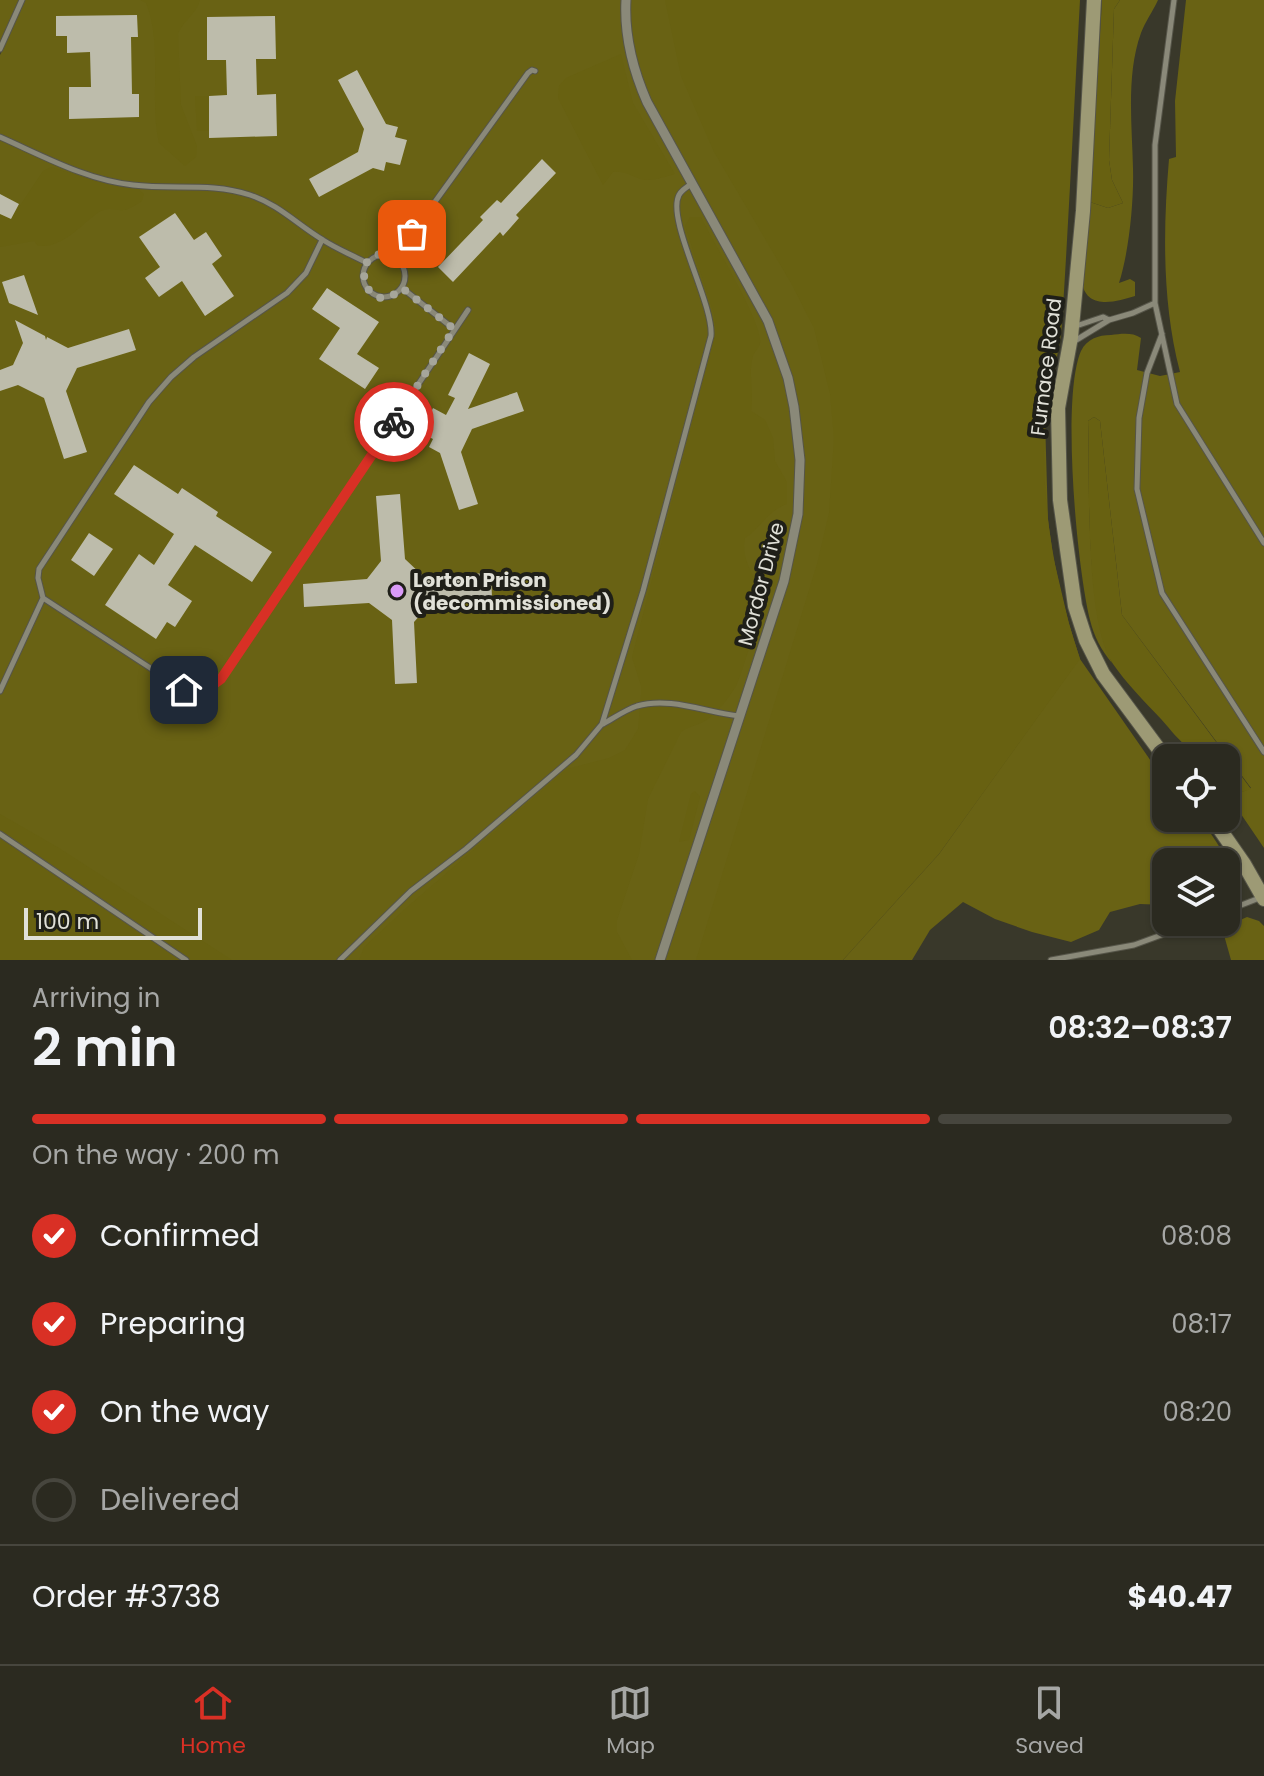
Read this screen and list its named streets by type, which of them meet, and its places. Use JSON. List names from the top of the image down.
{
  "streets": {
    "main road": ["Furnace Road"],
    "street": ["Mordor Drive"]
  },
  "places": ["Lorton Prison (decommissioned)"],
  "scale_bar": "100 m",
  "page": {
    "scale": "100 m",
    "heading": ["2 min", "Arriving in", "08:32–08:37"],
    "panel": ["Order #3738", "$40.47"],
    "bar": "On the way · 200 m",
    "list": [
      ["Confirmed", "08:08"],
      ["Preparing", "08:17"],
      ["On the way", "08:20"],
      "Delivered"
    ],
    "tabs": ["Home", "Map", "Saved"]
  }
}
